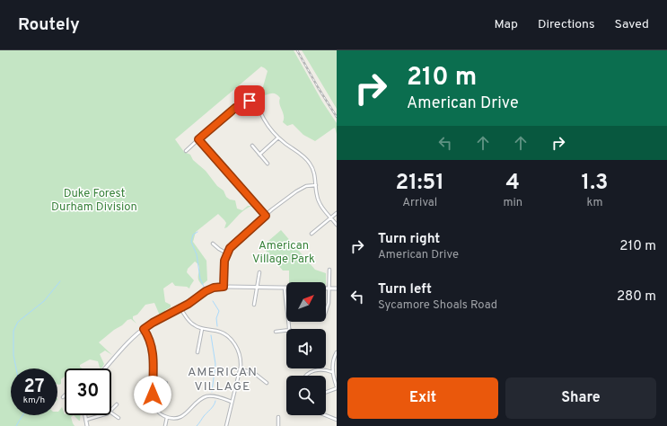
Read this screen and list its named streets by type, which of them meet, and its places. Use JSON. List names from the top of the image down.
{
  "districts": ["AMERICAN VILLAGE"],
  "parks": ["Duke Forest Durham Division", "American Village Park"],
  "north": "top right",
  "page": {
    "header": "Routely",
    "nav": ["Map", "Directions", "Saved"],
    "turn": ["210 m", "American Drive"],
    "eta": [
      "21:51",
      "Arrival",
      "4",
      "min",
      "1.3",
      "km"
    ],
    "list": [
      {
        "name": "Turn right",
        "note": "American Drive",
        "value": "210 m"
      },
      {
        "name": "Turn left",
        "note": "Sycamore Shoals Road",
        "value": "280 m"
      }
    ],
    "speed": "27 km/h",
    "limit": "30",
    "buttons": ["Exit", "Share"]
  }
}
